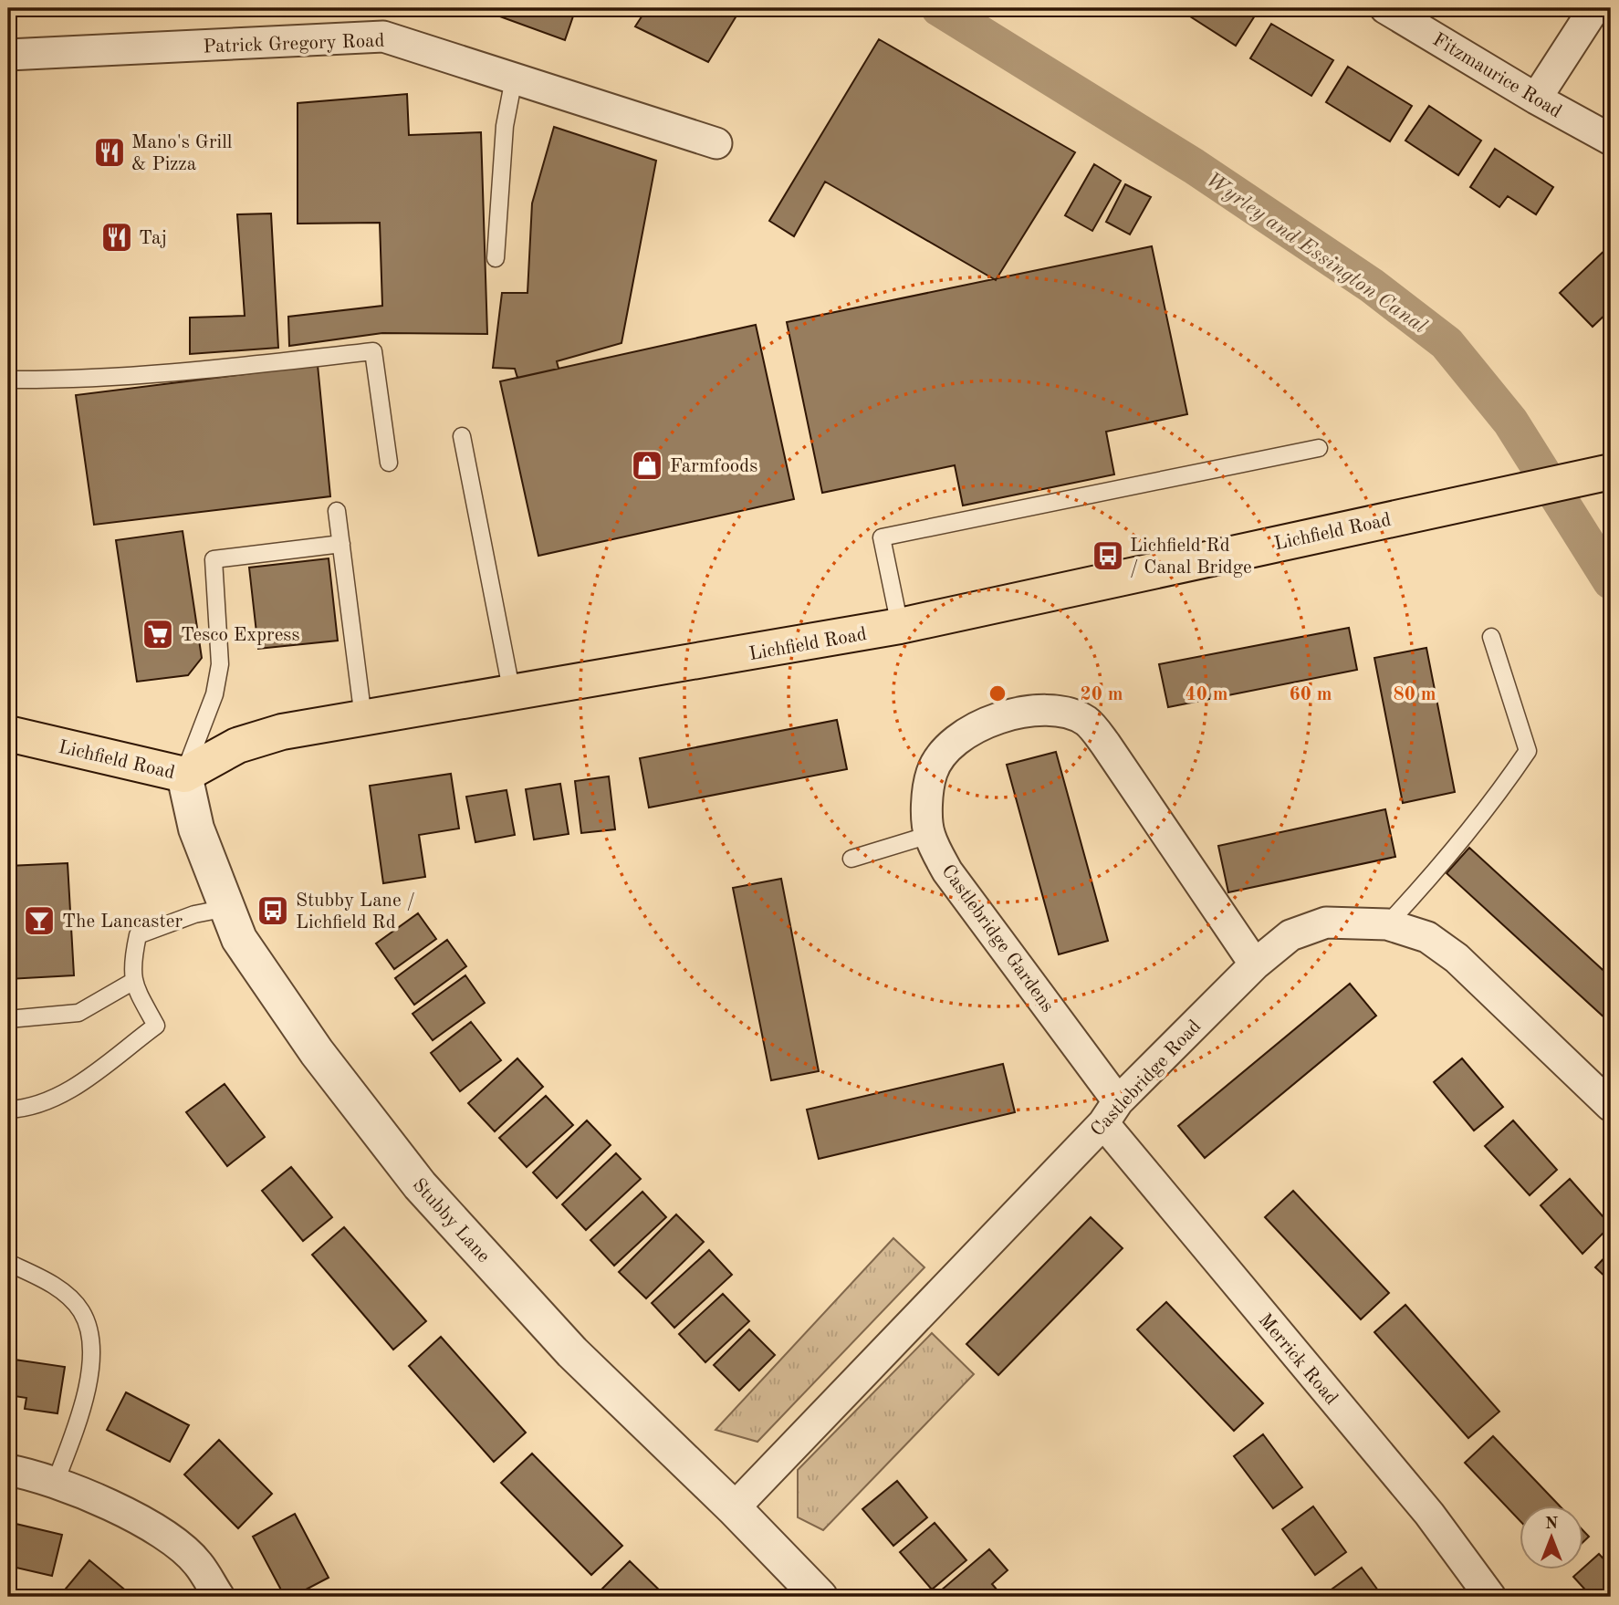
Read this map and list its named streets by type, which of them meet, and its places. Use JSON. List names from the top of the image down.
{
  "streets": {
    "main road": ["Lichfield Road"],
    "street": [
      "Patrick Gregory Road",
      "Fitzmaurice Road",
      "Castlebridge Gardens",
      "Castlebridge Road",
      "Stubby Lane",
      "Merrick Road"
    ]
  },
  "crossings": [
    ["Lichfield Road", "Stubby Lane"],
    ["Castlebridge Gardens", "Castlebridge Road"],
    ["Castlebridge Gardens", "Merrick Road"],
    ["Castlebridge Road", "Stubby Lane"],
    ["Castlebridge Road", "Merrick Road"]
  ],
  "water": ["Wyrley and Essington Canal"],
  "places": {
    "restaurant": ["Mano's Grill & Pizza", "Taj"],
    "shop": ["Farmfoods"],
    "bus stop": ["Lichfield Rd / Canal Bridge", "Stubby Lane / Lichfield Rd"],
    "supermarket": ["Tesco Express"],
    "bar": ["The Lancaster"]
  },
  "north": "top",
  "rings": [
    "20 m",
    "40 m",
    "60 m",
    "80 m"
  ]
}
